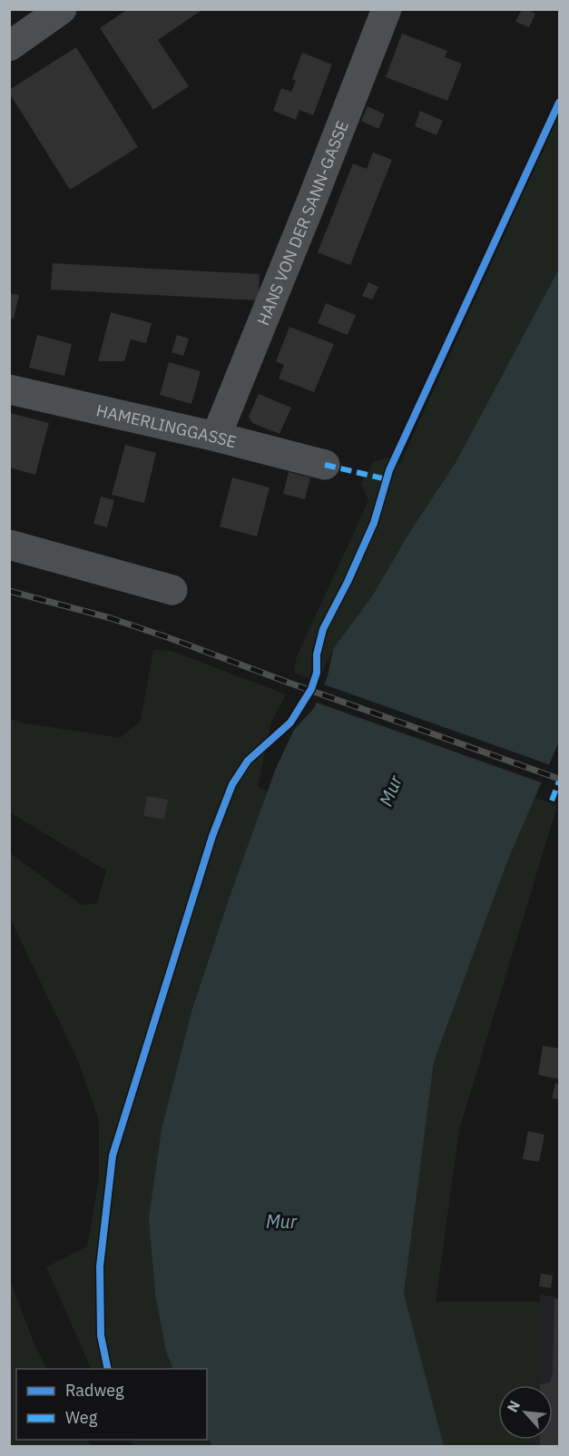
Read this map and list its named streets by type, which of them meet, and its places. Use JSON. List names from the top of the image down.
{
  "streets": {
    "street": ["HANS VON DER SANN-GASSE", "HAMERLINGGASSE"]
  },
  "crossings": [
    ["HANS VON DER SANN-GASSE", "HAMERLINGGASSE"]
  ],
  "water": ["Mur"],
  "legend": ["Radweg", "Weg"],
  "north": "top left"
}
